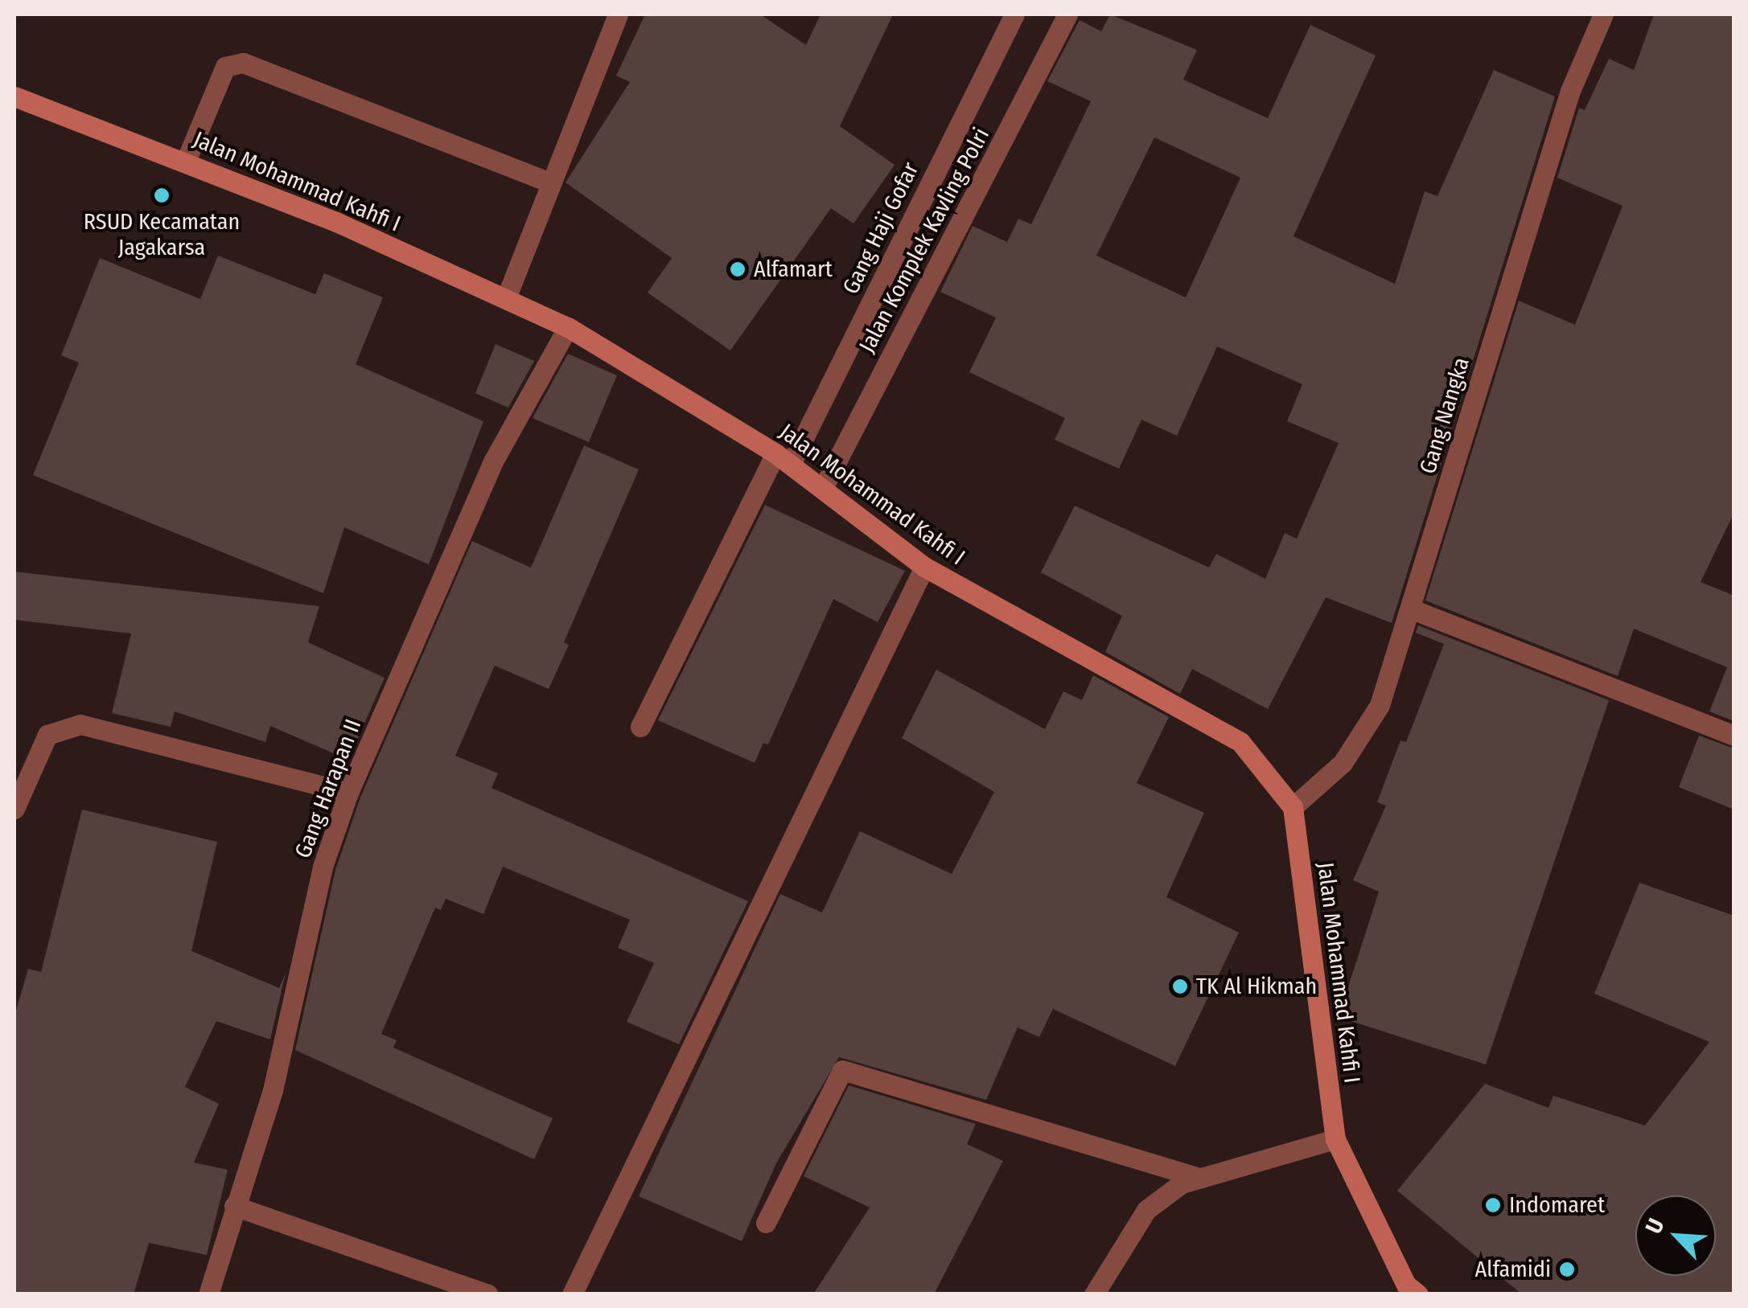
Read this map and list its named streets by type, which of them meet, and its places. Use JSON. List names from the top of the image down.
{
  "streets": {
    "main road": ["Jalan Mohammad Kahfi I"],
    "street": [
      "Gang Haji Gofar",
      "Jalan Komplek Kavling Polri",
      "Gang Nangka",
      "Gang Harapan II"
    ]
  },
  "crossings": [
    ["Jalan Mohammad Kahfi I", "Gang Haji Gofar"],
    ["Jalan Mohammad Kahfi I", "Jalan Komplek Kavling Polri"],
    ["Jalan Mohammad Kahfi I", "Gang Nangka"],
    ["Jalan Mohammad Kahfi I", "Gang Harapan II"]
  ],
  "places": [
    "RSUD Kecamatan Jagakarsa",
    "Alfamart",
    "TK Al Hikmah",
    "Indomaret",
    "Alfamidi"
  ],
  "north": "top left"
}
